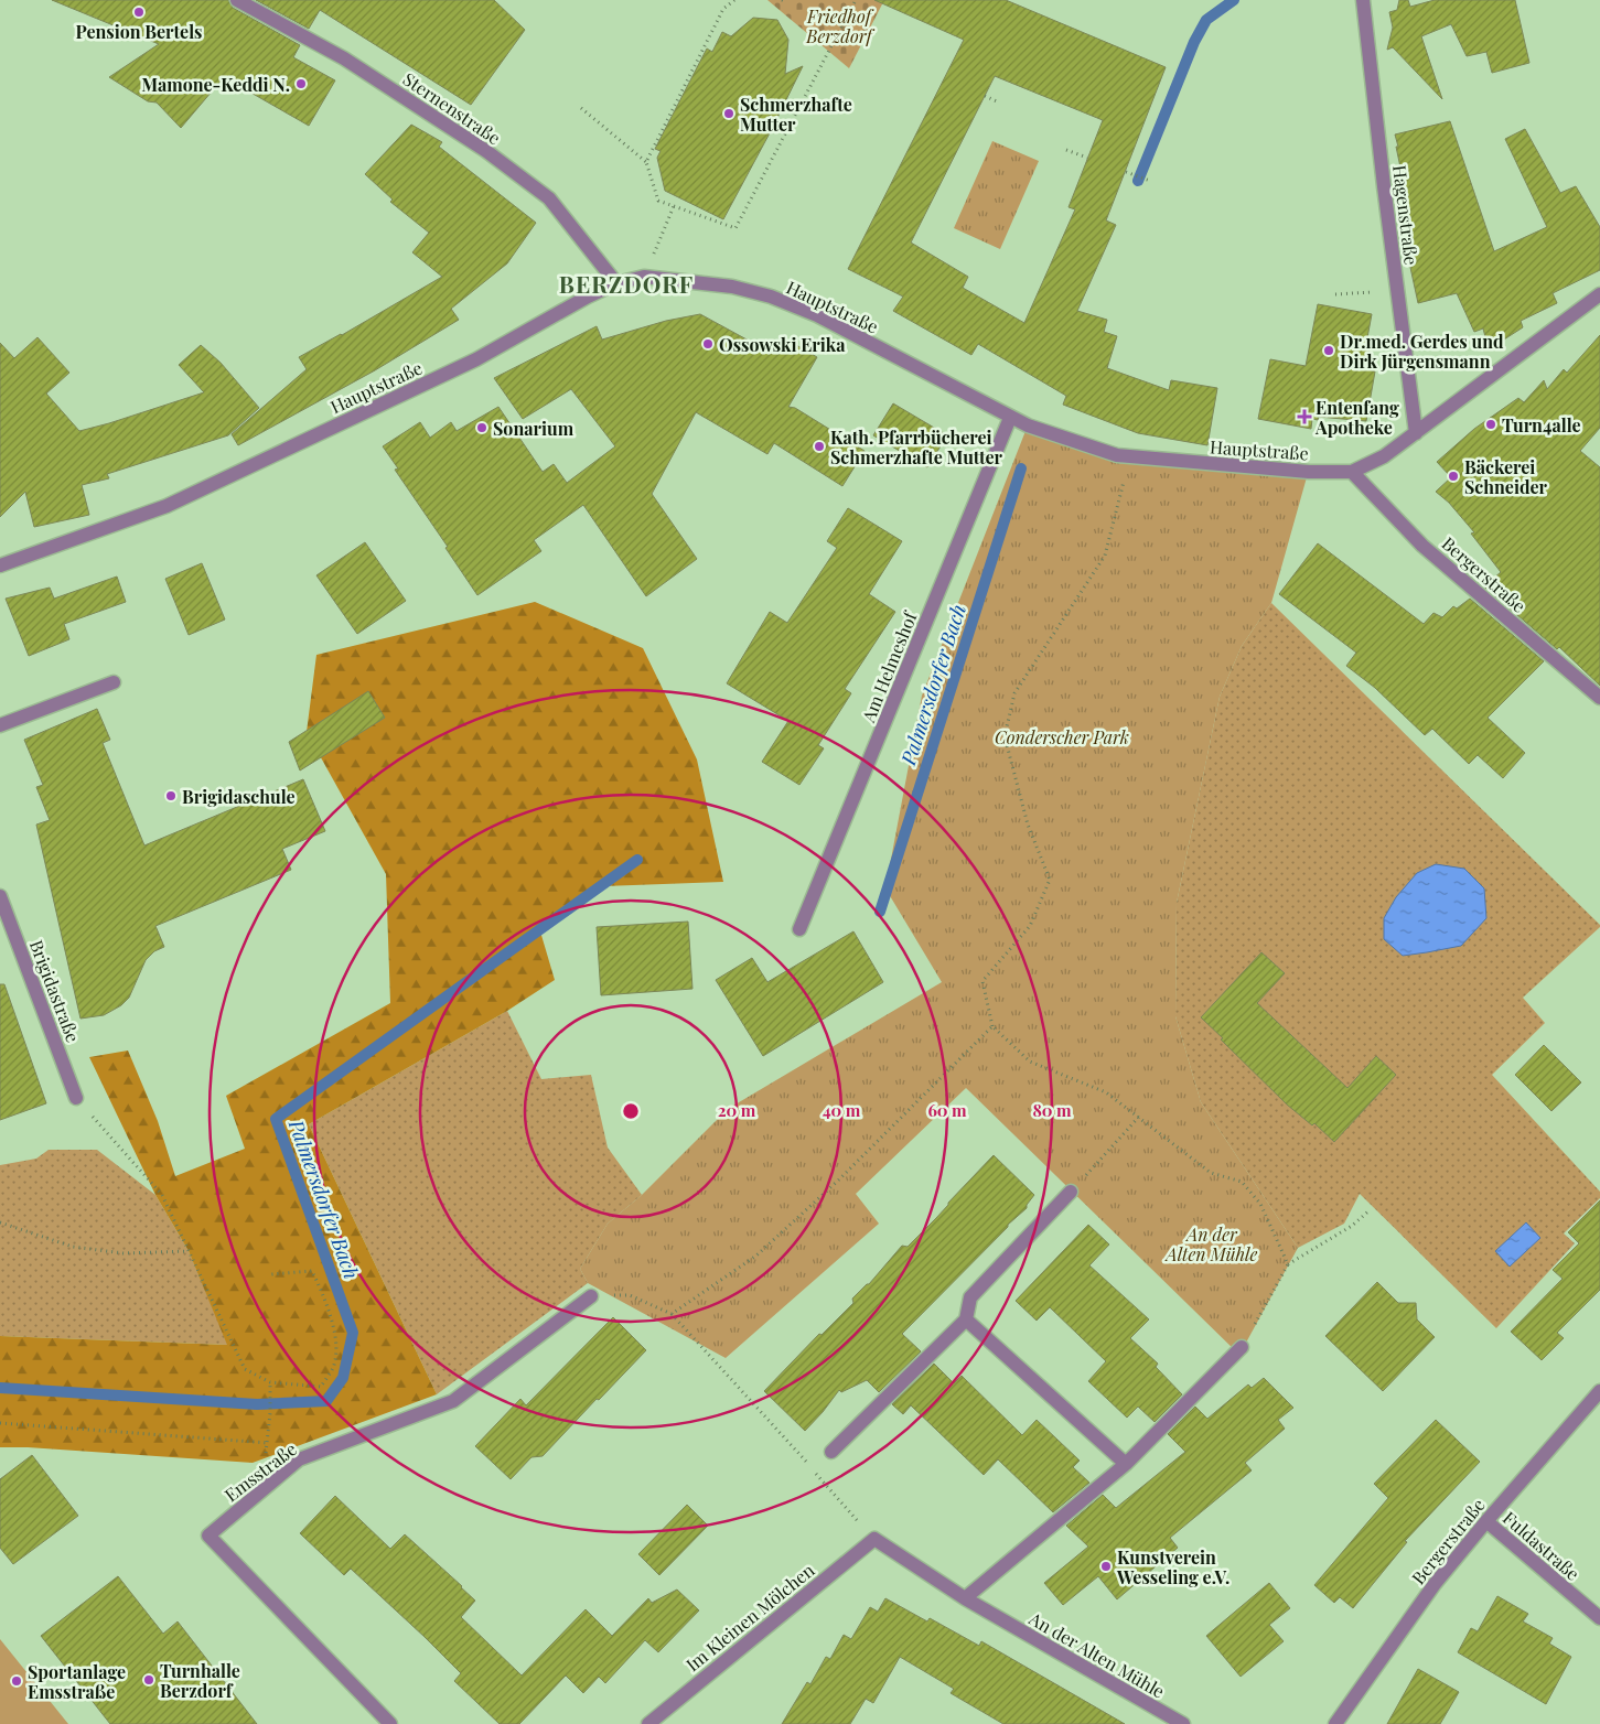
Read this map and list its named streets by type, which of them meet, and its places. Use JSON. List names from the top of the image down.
{
  "streets": {
    "street": [
      "Sternenstraße",
      "Hagenstraße",
      "Hauptstraße",
      "Bergerstraße",
      "Am Helmeshof",
      "Brigidastraße",
      "Emsstraße",
      "Fuldastraße",
      "Im Kleinen Mölchen",
      "An der Alten Mühle"
    ]
  },
  "crossings": [
    ["Sternenstraße", "Hauptstraße"],
    ["Hagenstraße", "Hauptstraße"],
    ["Hauptstraße", "Bergerstraße"],
    ["Hauptstraße", "Am Helmeshof"],
    ["Bergerstraße", "Fuldastraße"],
    ["Im Kleinen Mölchen", "An der Alten Mühle"]
  ],
  "districts": ["BERZDORF"],
  "water": ["Palmersdorfer Bach"],
  "parks": ["Friedhof Berzdorf", "Conderscher Park", "An der Alten Mühle"],
  "places": {
    "other": [
      "Pension Bertels",
      "Mamone-Keddi N.",
      "Schmerzhafte Mutter",
      "Ossowski Erika",
      "Dr.med. Gerdes und Dirk Jürgensmann",
      "Turn4alle",
      "Sonarium",
      "Kath. Pfarrbücherei Schmerzhafte Mutter",
      "Bäckerei Schneider",
      "Brigidaschule",
      "Kunstverein Wesseling e.V.",
      "Turnhalle Berzdorf",
      "Sportanlage Emsstraße"
    ],
    "health": ["Entenfang Apotheke"]
  },
  "rings": [
    "20 m",
    "40 m",
    "60 m",
    "80 m"
  ]
}
